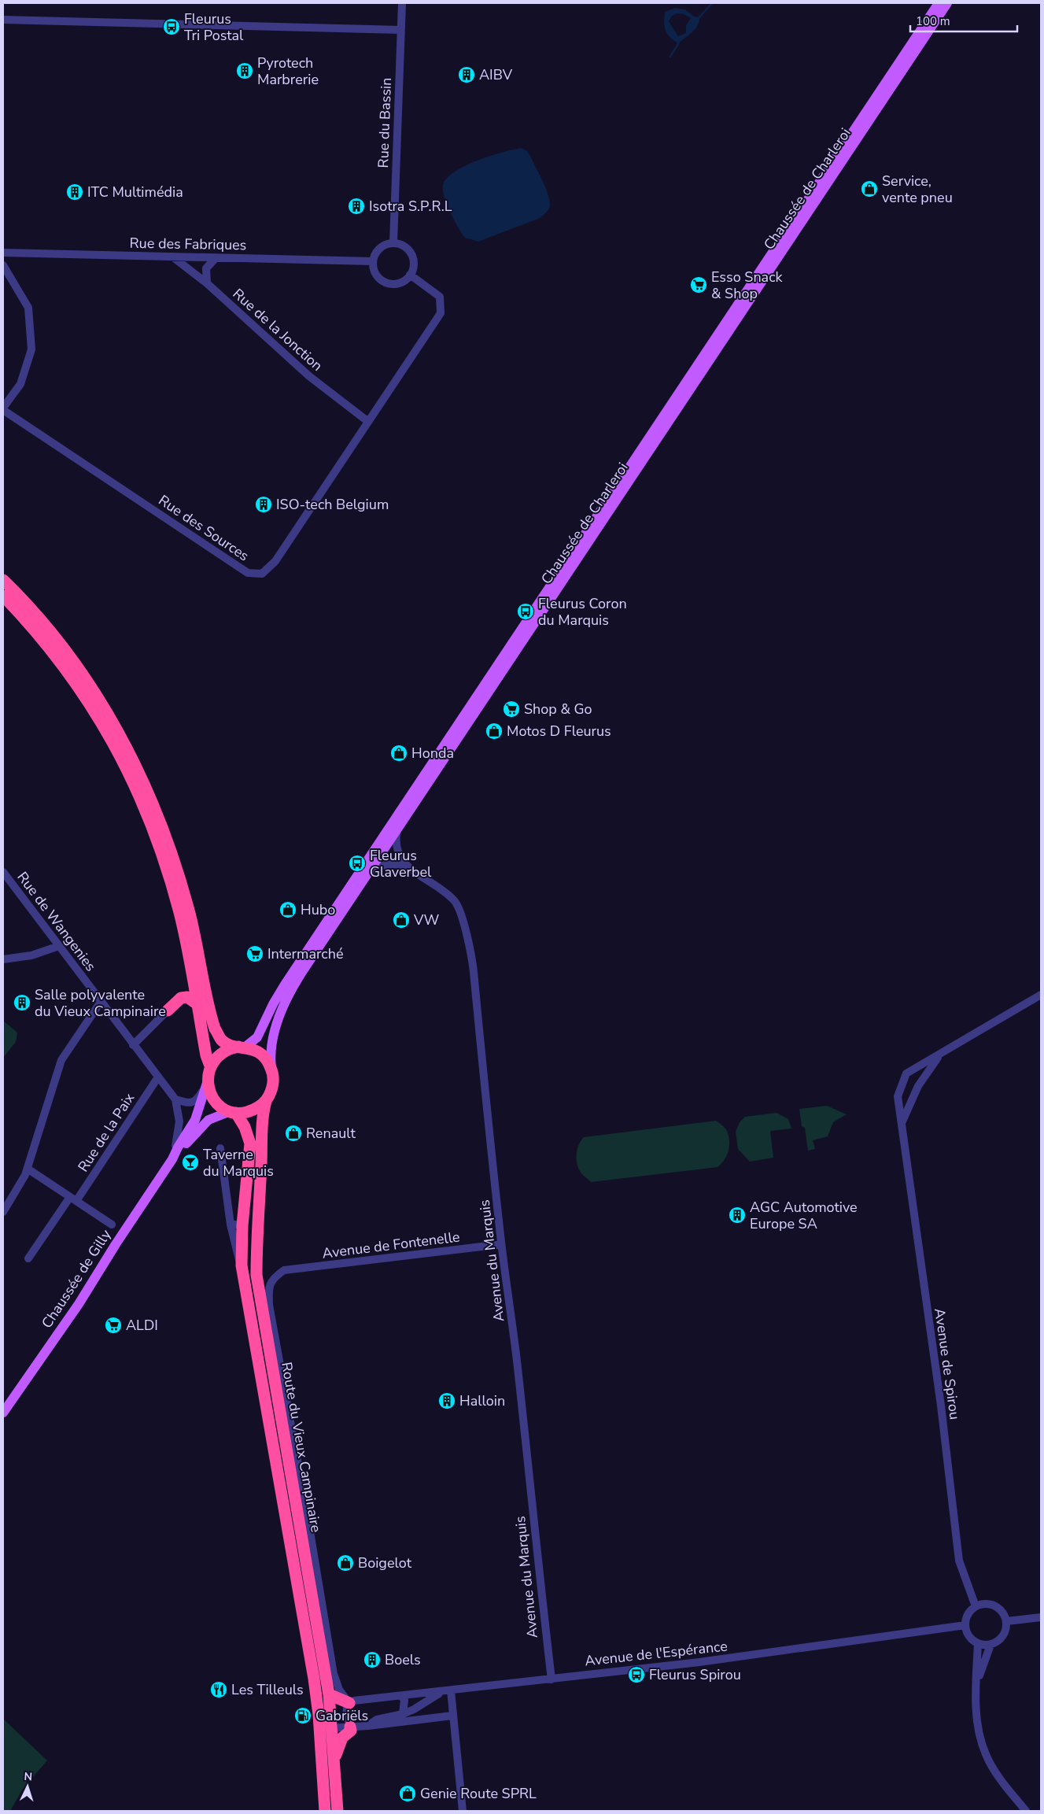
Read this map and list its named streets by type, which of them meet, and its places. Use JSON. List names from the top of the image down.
{
  "streets": {
    "highway": ["Route du Vieux Campinaire"],
    "main road": ["Chaussée de Charleroi", "Chaussée de Gilly"],
    "street": [
      "Rue du Bassin",
      "Rue des Fabriques",
      "Rue de la Jonction",
      "Rue des Sources",
      "Rue de Wangenies",
      "Rue de la Paix",
      "Avenue de Fontenelle",
      "Avenue du Marquis",
      "Avenue de Spirou",
      "Avenue de l'Espérance"
    ]
  },
  "crossings": [
    ["Rue du Bassin", "Rue des Fabriques"],
    ["Rue du Bassin", "Rue des Sources"],
    ["Chaussée de Charleroi", "Avenue du Marquis"],
    ["Chaussée de Charleroi", "Chaussée de Gilly"],
    ["Chaussée de Charleroi", "Route du Vieux Campinaire"],
    ["Rue des Fabriques", "Rue de la Jonction"],
    ["Rue des Fabriques", "Rue des Sources"],
    ["Rue de la Jonction", "Rue des Sources"],
    ["Rue de Wangenies", "Rue de la Paix"],
    ["Avenue de Fontenelle", "Avenue du Marquis"],
    ["Avenue de Fontenelle", "Avenue de l'Espérance"],
    ["Avenue du Marquis", "Avenue de l'Espérance"],
    ["Chaussée de Gilly", "Route du Vieux Campinaire"],
    ["Avenue de Spirou", "Avenue de l'Espérance"]
  ],
  "places": {
    "bus stop": [
      "Fleurus Tri Postal",
      "Fleurus Coron du Marquis",
      "Fleurus Glaverbel",
      "Fleurus Spirou"
    ],
    "building": [
      "Pyrotech Marbrerie",
      "AIBV",
      "ITC Multimédia",
      "Isotra S.P.R.L",
      "ISO-tech Belgium",
      "Salle polyvalente du Vieux Campinaire",
      "AGC Automotive Europe SA",
      "Halloin",
      "Boels"
    ],
    "shop": [
      "Service, vente pneu",
      "Motos D Fleurus",
      "Honda",
      "Hubo",
      "VW",
      "Renault",
      "Boigelot",
      "Genie Route SPRL"
    ],
    "supermarket": [
      "Esso Snack & Shop",
      "Shop & Go",
      "Intermarché",
      "ALDI"
    ],
    "bar": ["Taverne du Marquis"],
    "restaurant": ["Les Tilleuls"],
    "fuel station": ["Gabriëls"]
  },
  "scale_bar": "100 m",
  "north": "top"
}
